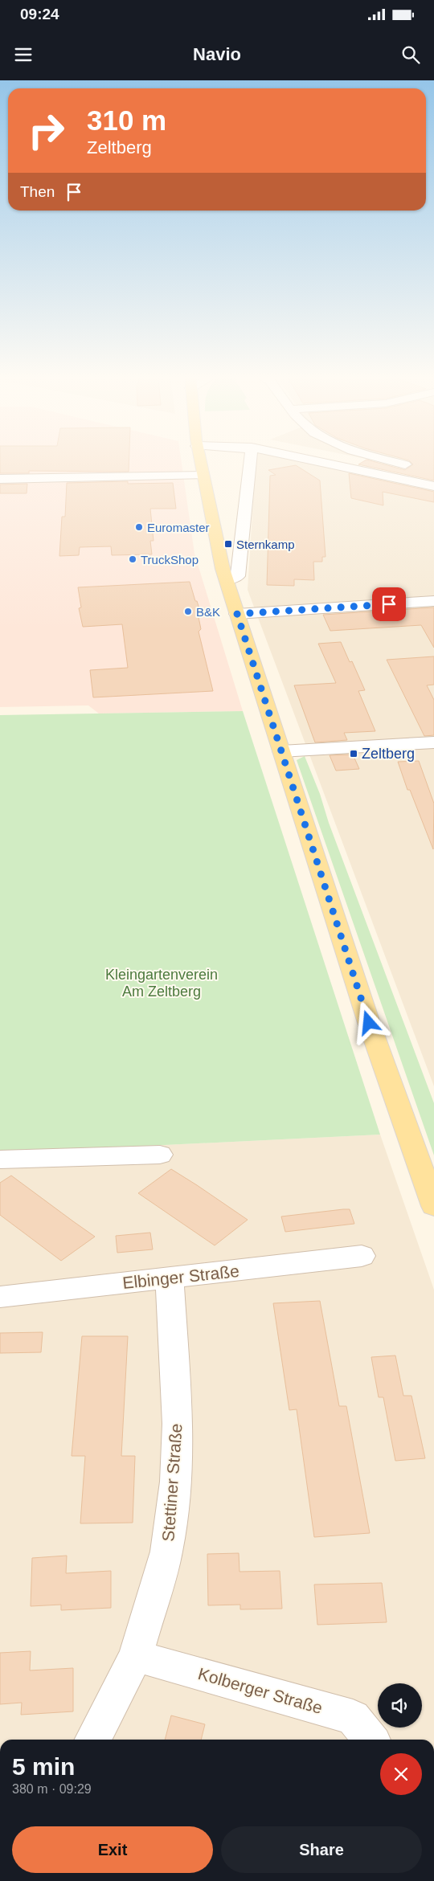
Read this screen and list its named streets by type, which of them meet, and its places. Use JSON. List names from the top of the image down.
{
  "streets": {
    "street": ["Elbinger Straße", "Stettiner Straße", "Kolberger Straße"]
  },
  "crossings": [
    ["Elbinger Straße", "Stettiner Straße"],
    ["Stettiner Straße", "Kolberger Straße"]
  ],
  "parks": ["Kleingartenverein Am Zeltberg"],
  "places": {
    "other": ["Euromaster", "TruckShop", "B&K"],
    "transit": ["Sternkamp", "Zeltberg"]
  },
  "page": {
    "status": "09:24",
    "header": "Navio",
    "turn": ["310 m", "Zeltberg"],
    "then": "Then",
    "heading": ["5 min", "380 m · 09:29"],
    "buttons": ["Exit", "Share"]
  }
}
